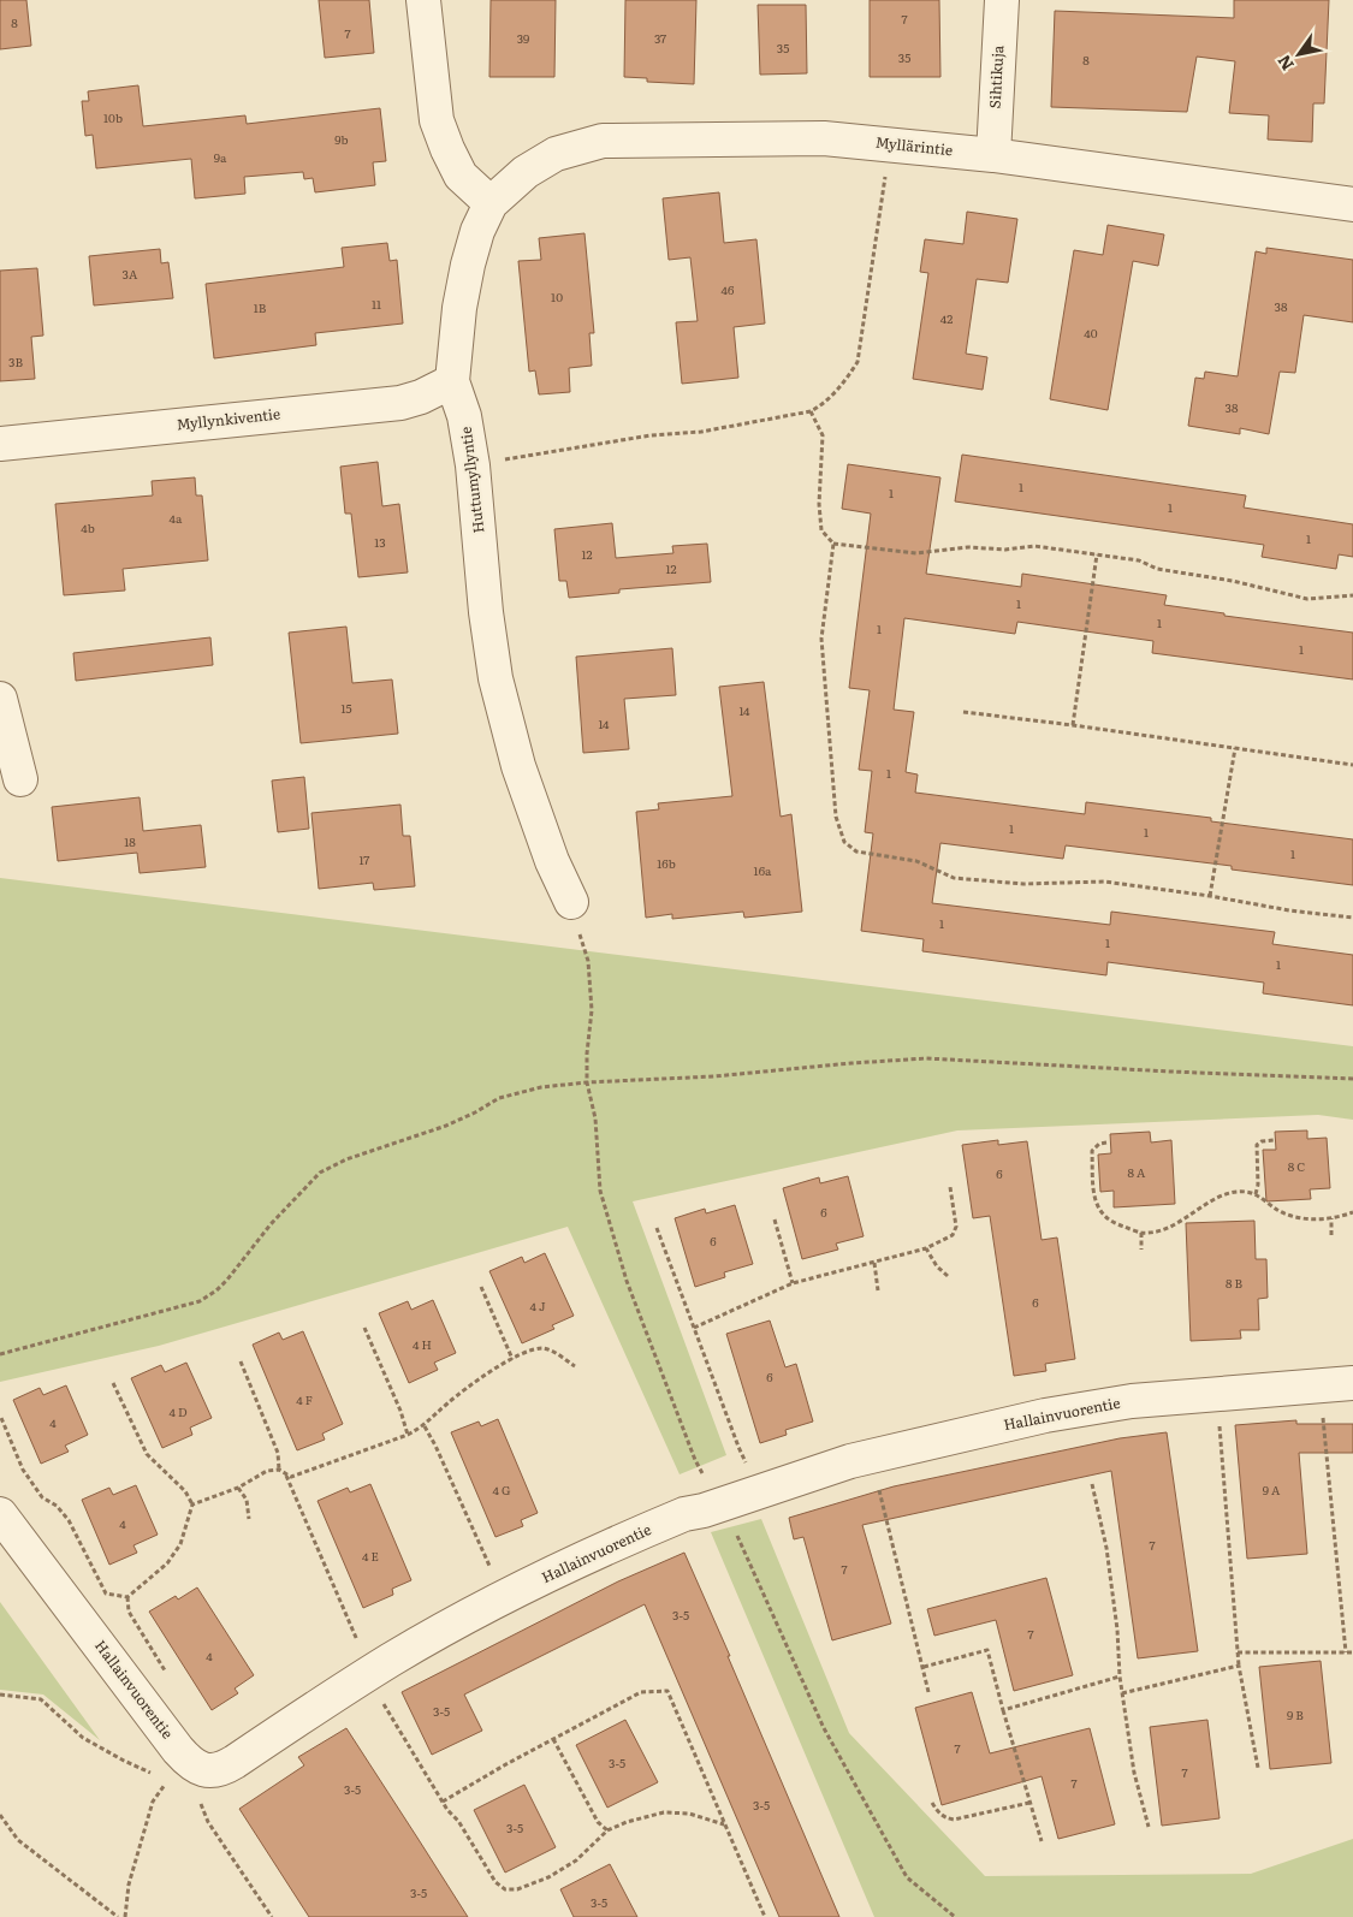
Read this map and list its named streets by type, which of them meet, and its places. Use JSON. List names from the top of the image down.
{
  "streets": {
    "street": [
      "Sihtikuja",
      "Myllärintie",
      "Myllynkiventie",
      "Huttumyllyntie",
      "Hallainvuorentie"
    ]
  },
  "crossings": [
    ["Sihtikuja", "Myllärintie"],
    ["Myllärintie", "Huttumyllyntie"],
    ["Myllynkiventie", "Huttumyllyntie"]
  ],
  "house_numbers": [
    "7",
    "8",
    "7",
    "39",
    "37",
    "35",
    "35",
    "8",
    "10b",
    "9b",
    "9a",
    "3A",
    "46",
    "10",
    "11",
    "38",
    "1B",
    "42",
    "40",
    "3B",
    "38",
    "1",
    "1",
    "1",
    "4a",
    "4b",
    "1",
    "13",
    "12",
    "12",
    "1",
    "1",
    "1",
    "1",
    "15",
    "14",
    "14",
    "1",
    "1",
    "1",
    "18",
    "1",
    "17",
    "16b",
    "16a",
    "1",
    "1",
    "1",
    "8 C",
    "8 A",
    "6",
    "6",
    "6",
    "8 B",
    "6",
    "4 J",
    "4 H",
    "6",
    "4 F",
    "4 D",
    "4",
    "4 G",
    "9 A",
    "4",
    "7",
    "4 E",
    "7",
    "3-5",
    "7",
    "4",
    "3-5",
    "9 B",
    "7",
    "3-5",
    "7",
    "7",
    "3-5",
    "3-5",
    "3-5",
    "3-5",
    "3-5"
  ],
  "north": "bottom left"
}
